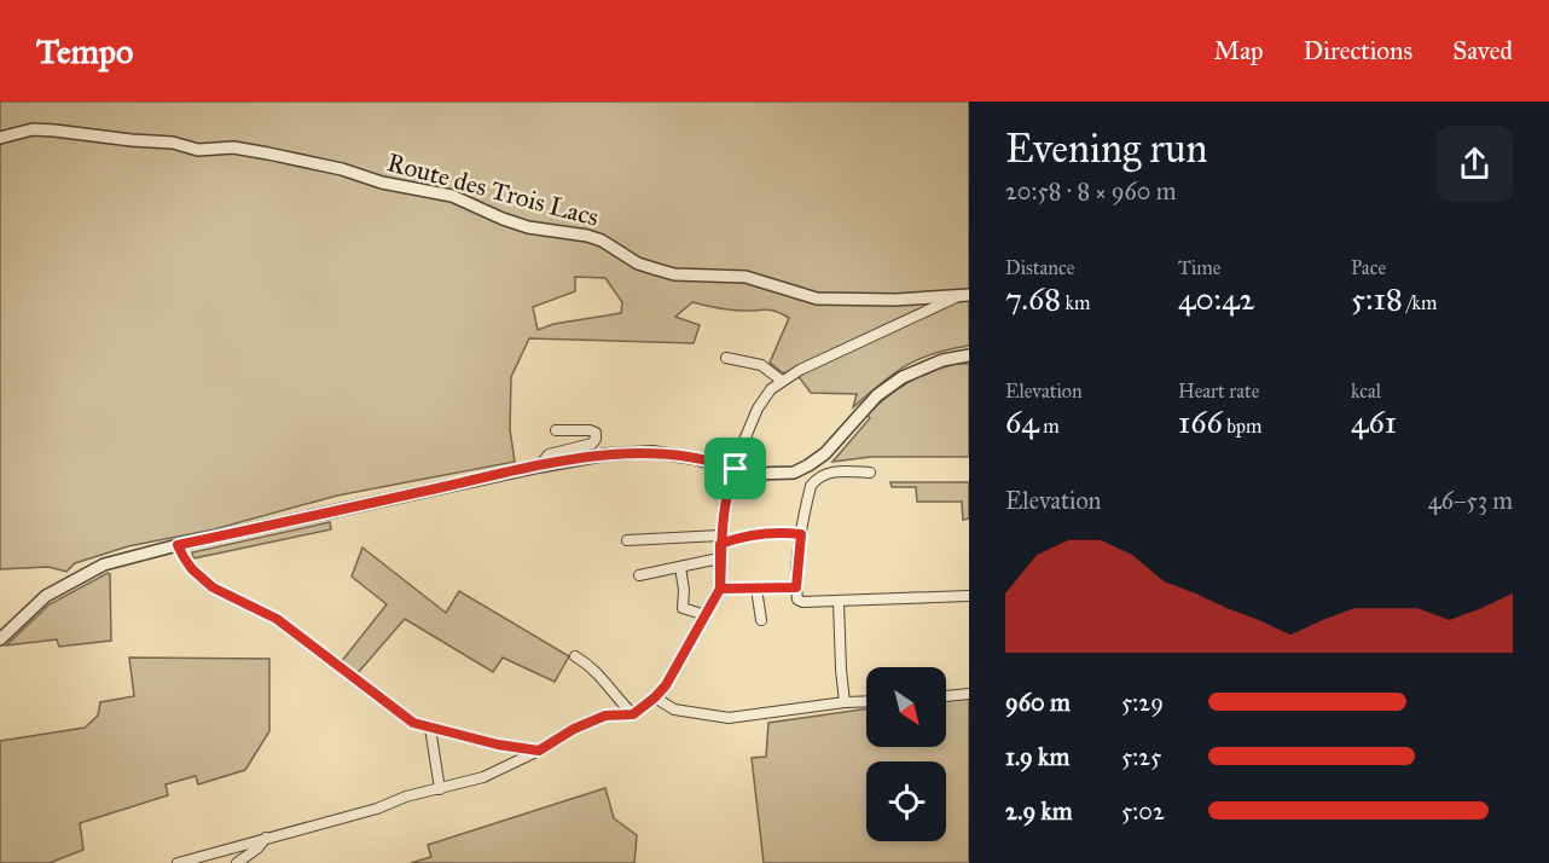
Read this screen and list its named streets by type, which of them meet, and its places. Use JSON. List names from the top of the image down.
{
  "streets": {
    "street": ["Route des Trois Lacs"]
  },
  "north": "bottom right",
  "page": {
    "header": "Tempo",
    "nav": ["Map", "Directions", "Saved"],
    "heading": ["Evening run", "20:58 · 8 × 960 m"],
    "stats": [
      ["Distance", "7.68 km"],
      ["Time", "40:42"],
      ["Pace", "5:18 /km"],
      ["Elevation", "64 m"],
      ["Heart rate", "166 bpm"],
      ["kcal", "461"]
    ],
    "chart": ["Elevation", "46–53 m"],
    "list": [
      {
        "name": "960 m",
        "note": "5:29"
      },
      {
        "name": "1.9 km",
        "note": "5:25"
      },
      {
        "name": "2.9 km",
        "note": "5:02"
      }
    ]
  }
}
